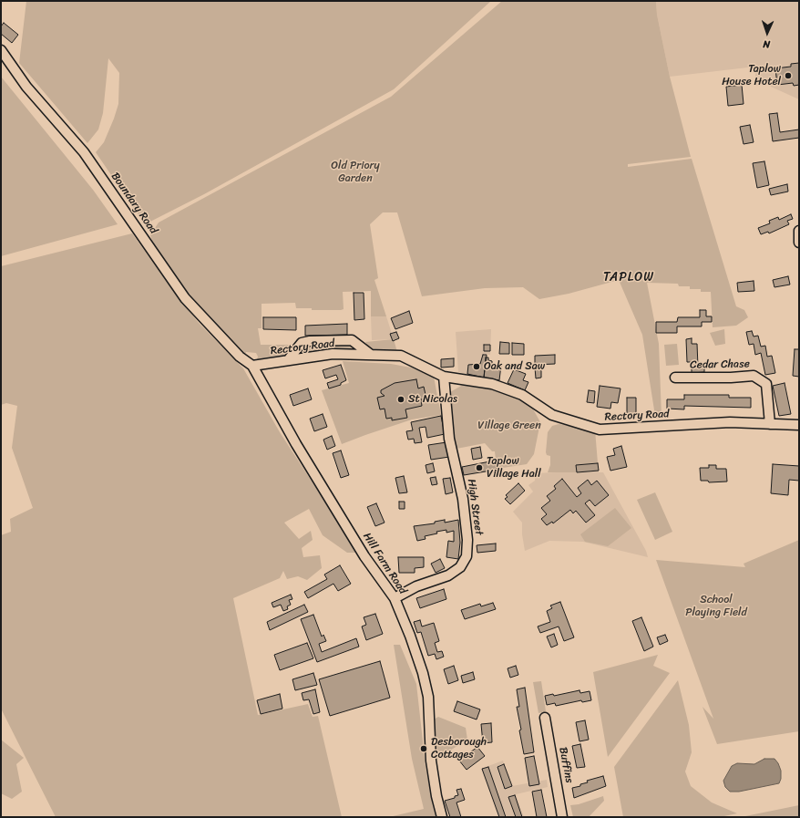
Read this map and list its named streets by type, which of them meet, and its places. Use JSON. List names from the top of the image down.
{
  "streets": {
    "street": [
      "Boundary Road",
      "Rectory Road",
      "Cedar Chase",
      "High Street",
      "Hill Farm Road",
      "Buffins"
    ]
  },
  "crossings": [
    ["Boundary Road", "Rectory Road"],
    ["Boundary Road", "Hill Farm Road"],
    ["Rectory Road", "Cedar Chase"],
    ["Rectory Road", "High Street"],
    ["Rectory Road", "Hill Farm Road"],
    ["High Street", "Hill Farm Road"]
  ],
  "districts": ["TAPLOW"],
  "parks": ["Old Priory Garden", "Village Green", "School Playing Field"],
  "places": [
    "Taplow House Hotel",
    "Oak and Saw",
    "St Nicolas",
    "Taplow Village Hall",
    "Desborough Cottages"
  ],
  "north": "bottom"
}
